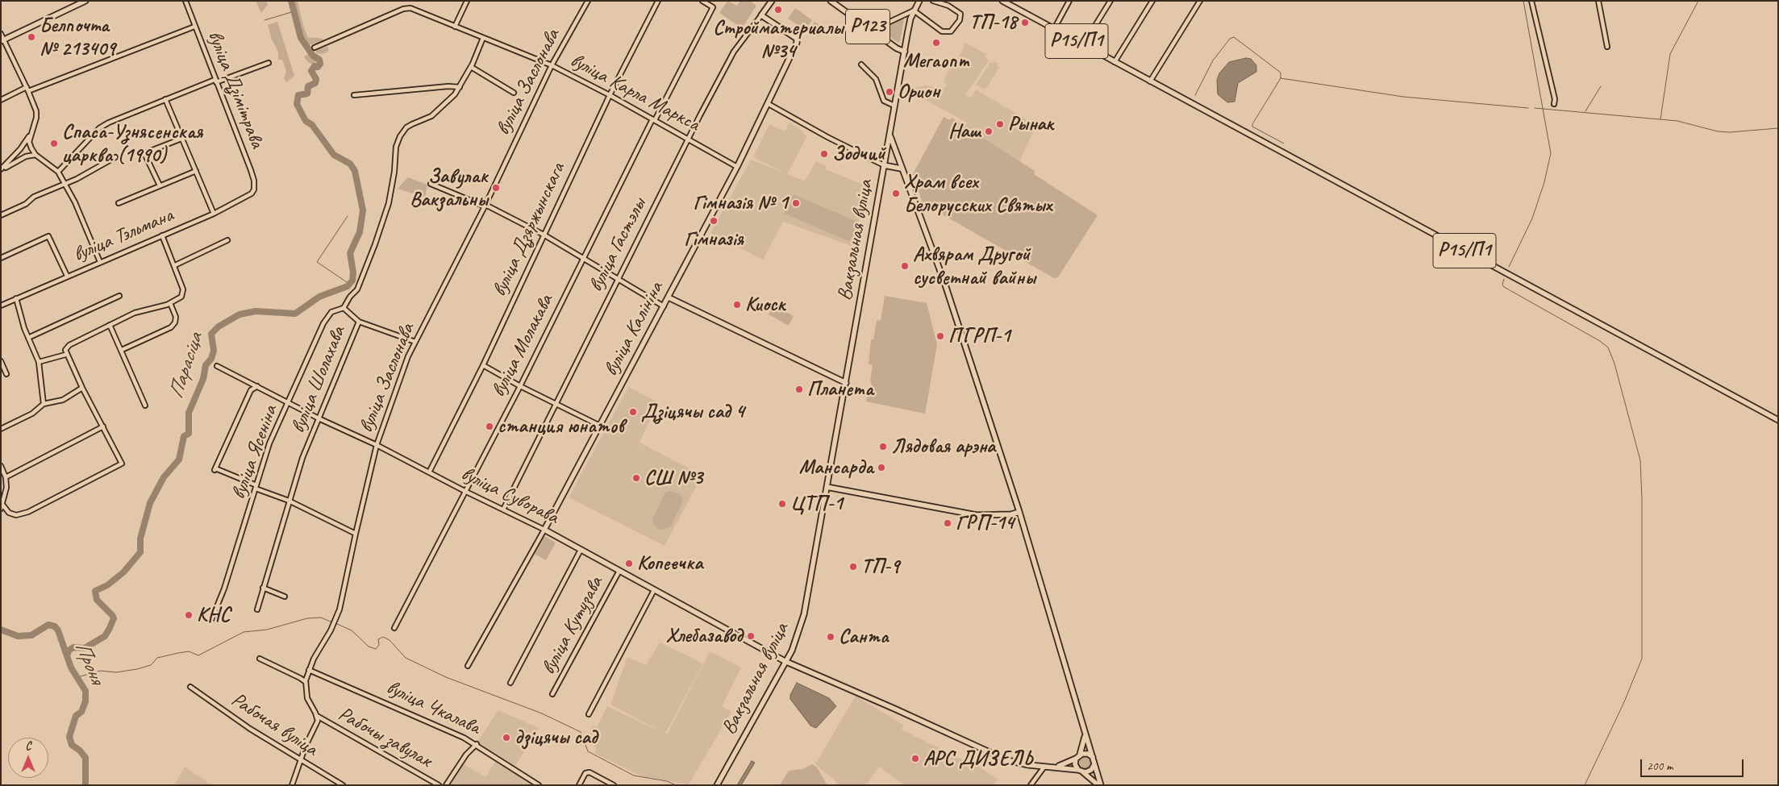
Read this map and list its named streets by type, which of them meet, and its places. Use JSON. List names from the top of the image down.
{
  "streets": {
    "main road": [
      "Р123",
      "Р15/П1",
      "Вакзальная вуліца",
      "вуліца Гастэлы",
      "вуліца Калініна",
      "вуліца Суворава"
    ],
    "street": [
      "вуліца Заслонава",
      "вуліца Дзімітрава",
      "вуліца Карла Маркса",
      "вуліца Дзяржынскага",
      "вуліца Тэльмана",
      "вуліца Молакава",
      "вуліца Шолахава",
      "вуліца Ясеніна",
      "вуліца Кутузава",
      "вуліца Чкалава",
      "Рабочая вуліца",
      "Рабочы завулак"
    ]
  },
  "crossings": [
    ["Р123", "Вакзальная вуліца"],
    ["Р123", "вуліца Суворава"],
    ["вуліца Заслонава", "вуліца Карла Маркса"],
    ["вуліца Заслонава", "вуліца Суворава"],
    ["вуліца Заслонава", "вуліца Чкалава"],
    ["вуліца Заслонава", "Рабочы завулак"],
    ["вуліца Дзімітрава", "вуліца Тэльмана"],
    ["вуліца Карла Маркса", "вуліца Дзяржынскага"],
    ["вуліца Карла Маркса", "вуліца Гастэлы"],
    ["вуліца Карла Маркса", "вуліца Калініна"],
    ["вуліца Карла Маркса", "вуліца Молакава"],
    ["вуліца Карла Маркса", "вуліца Шолахава"],
    ["вуліца Дзяржынскага", "вуліца Суворава"],
    ["Вакзальная вуліца", "вуліца Суворава"],
    ["вуліца Гастэлы", "вуліца Калініна"],
    ["вуліца Гастэлы", "вуліца Суворава"],
    ["вуліца Калініна", "вуліца Суворава"],
    ["вуліца Молакава", "вуліца Суворава"],
    ["вуліца Шолахава", "вуліца Ясеніна"],
    ["вуліца Шолахава", "вуліца Суворава"],
    ["вуліца Ясеніна", "вуліца Суворава"],
    ["вуліца Суворава", "вуліца Кутузава"]
  ],
  "water": ["Парасіца", "Проня"],
  "places": [
    "Стройматериалы №34",
    "ТП-18",
    "Белпочта № 213409",
    "Мегаопт",
    "Орион",
    "Рынак",
    "Наш",
    "Спаса-Узнясенская царква (1990)",
    "Зодчий",
    "Завулак Вакзальны",
    "Храм всех Белорусских Святых",
    "Гімназія № 1",
    "Гімназія",
    "Ахвярам Другой сусветнай вайны",
    "Киоск",
    "ПГРП-1",
    "Планета",
    "Дзіцячы сад 4",
    "станция юнатов",
    "Лядовая арэна",
    "Мансарда",
    "СШ №3",
    "ЦТП-1",
    "ГРП-14",
    "Копеечка",
    "ТП-9",
    "КНС",
    "Хлебазавод",
    "Санта",
    "дзіцячы сад",
    "АРС ДИЗЕЛЬ"
  ],
  "scale_bar": "200 m",
  "north": "top"
}
